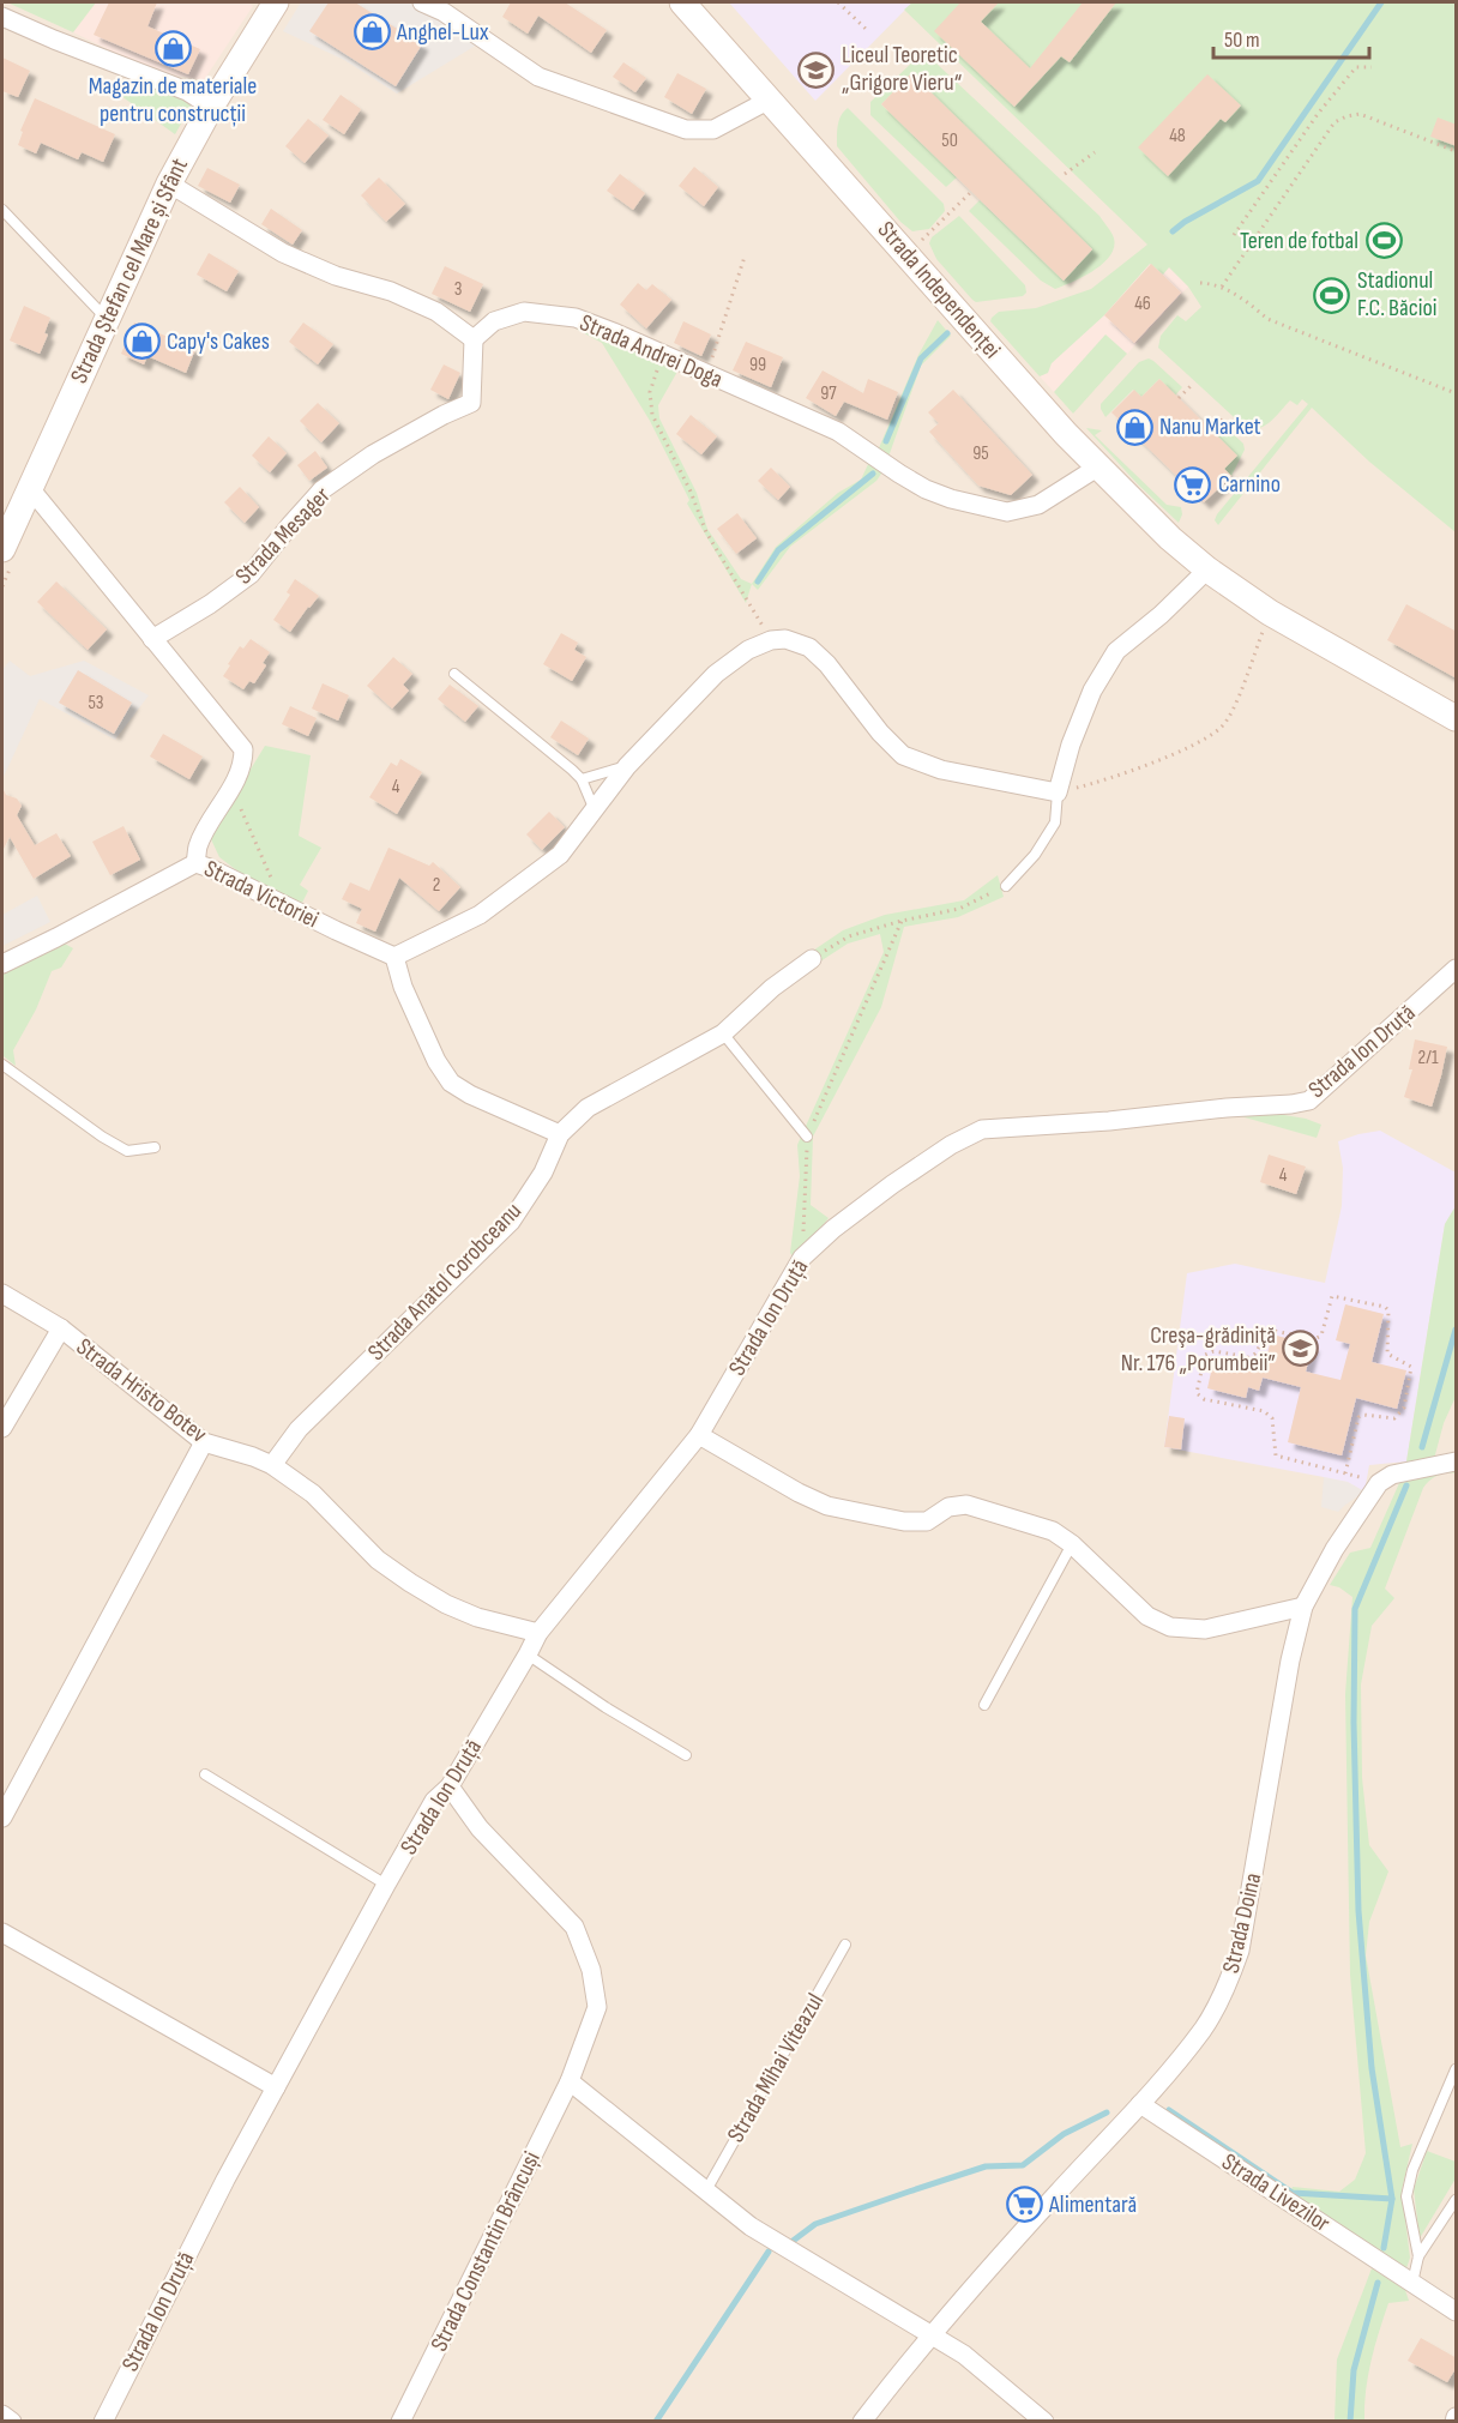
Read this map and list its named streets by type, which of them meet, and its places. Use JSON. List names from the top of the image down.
{
  "streets": {
    "main road": ["Strada Ștefan cel Mare și Sfânt", "Strada Independenței"],
    "street": [
      "Strada Andrei Doga",
      "Strada Mesager",
      "Strada Victoriei",
      "Strada Ion Druță",
      "Strada Anatol Corobceanu",
      "Strada Hristo Botev",
      "Strada Doina",
      "Strada Livezilor",
      "Strada Constantin Brâncuși"
    ],
    "lane": ["Strada Mihai Viteazul"]
  },
  "crossings": [
    ["Strada Ștefan cel Mare și Sfânt", "Strada Victoriei"],
    ["Strada Independenței", "Strada Andrei Doga"],
    ["Strada Andrei Doga", "Strada Mesager"],
    ["Strada Mesager", "Strada Victoriei"],
    ["Strada Ion Druță", "Strada Hristo Botev"],
    ["Strada Anatol Corobceanu", "Strada Hristo Botev"],
    ["Strada Doina", "Strada Livezilor"]
  ],
  "places": {
    "shop": [
      "Anghel-Lux",
      "Magazin de materiale pentru construcții",
      "Capy's Cakes",
      "Nanu Market"
    ],
    "school or university": ["Liceul Teoretic „Grigore Vieru“", "Creşa-grădiniţă Nr. 176 „Porumbeii”"],
    "sports": ["Teren de fotbal", "Stadionul F.C. Băcioi"],
    "supermarket": ["Carnino", "Alimentară"]
  },
  "house_numbers": [
    "48",
    "50",
    "3",
    "46",
    "99",
    "97",
    "95",
    "53",
    "4",
    "2",
    "2/1",
    "4"
  ],
  "scale_bar": "50 m"
}
